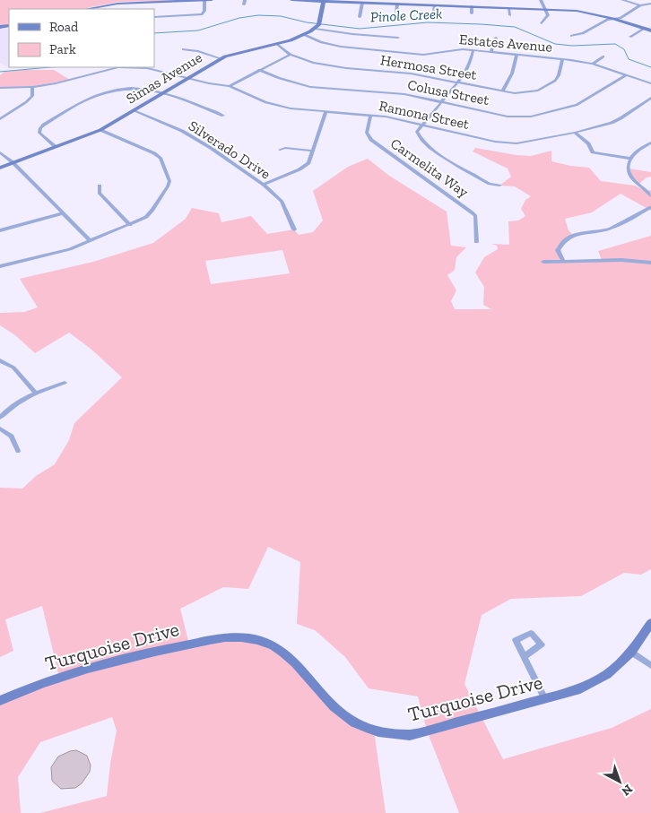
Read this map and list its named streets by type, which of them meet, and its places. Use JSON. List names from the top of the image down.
{
  "streets": {
    "main road": ["Simas Avenue"],
    "street": [
      "Estates Avenue",
      "Hermosa Street",
      "Colusa Street",
      "Ramona Street",
      "Silverado Drive",
      "Carmelita Way",
      "Turquoise Drive"
    ]
  },
  "crossings": [
    ["Estates Avenue", "Hermosa Street"],
    ["Estates Avenue", "Simas Avenue"],
    ["Estates Avenue", "Colusa Street"],
    ["Hermosa Street", "Simas Avenue"],
    ["Simas Avenue", "Ramona Street"],
    ["Simas Avenue", "Silverado Drive"],
    ["Ramona Street", "Carmelita Way"]
  ],
  "water": ["Pinole Creek"],
  "legend": ["Road", "Park"],
  "north": "bottom right"
}
